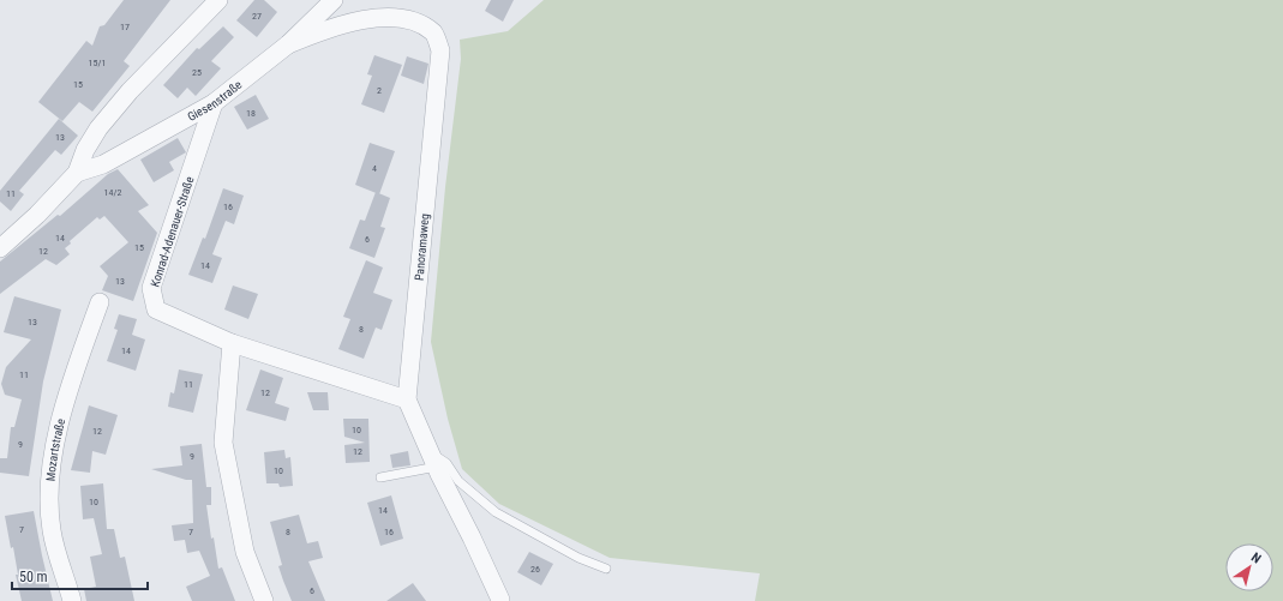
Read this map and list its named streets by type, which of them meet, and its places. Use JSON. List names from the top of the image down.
{
  "streets": {
    "street": [
      "Giesenstraße",
      "Konrad-Adenauer-Straße",
      "Panoramaweg",
      "Mozartstraße"
    ]
  },
  "crossings": [
    ["Giesenstraße", "Konrad-Adenauer-Straße"],
    ["Giesenstraße", "Panoramaweg"],
    ["Konrad-Adenauer-Straße", "Panoramaweg"]
  ],
  "house_numbers": [
    "27",
    "17",
    "15/1",
    "25",
    "15",
    "2",
    "18",
    "13",
    "4",
    "14/2",
    "11",
    "16",
    "14",
    "6",
    "15",
    "12",
    "14",
    "13",
    "13",
    "8",
    "14",
    "11",
    "11",
    "12",
    "10",
    "12",
    "9",
    "12",
    "9",
    "10",
    "10",
    "14",
    "7",
    "7",
    "8",
    "16",
    "26",
    "6"
  ],
  "scale_bar": "50 m",
  "north": "top right"
}
